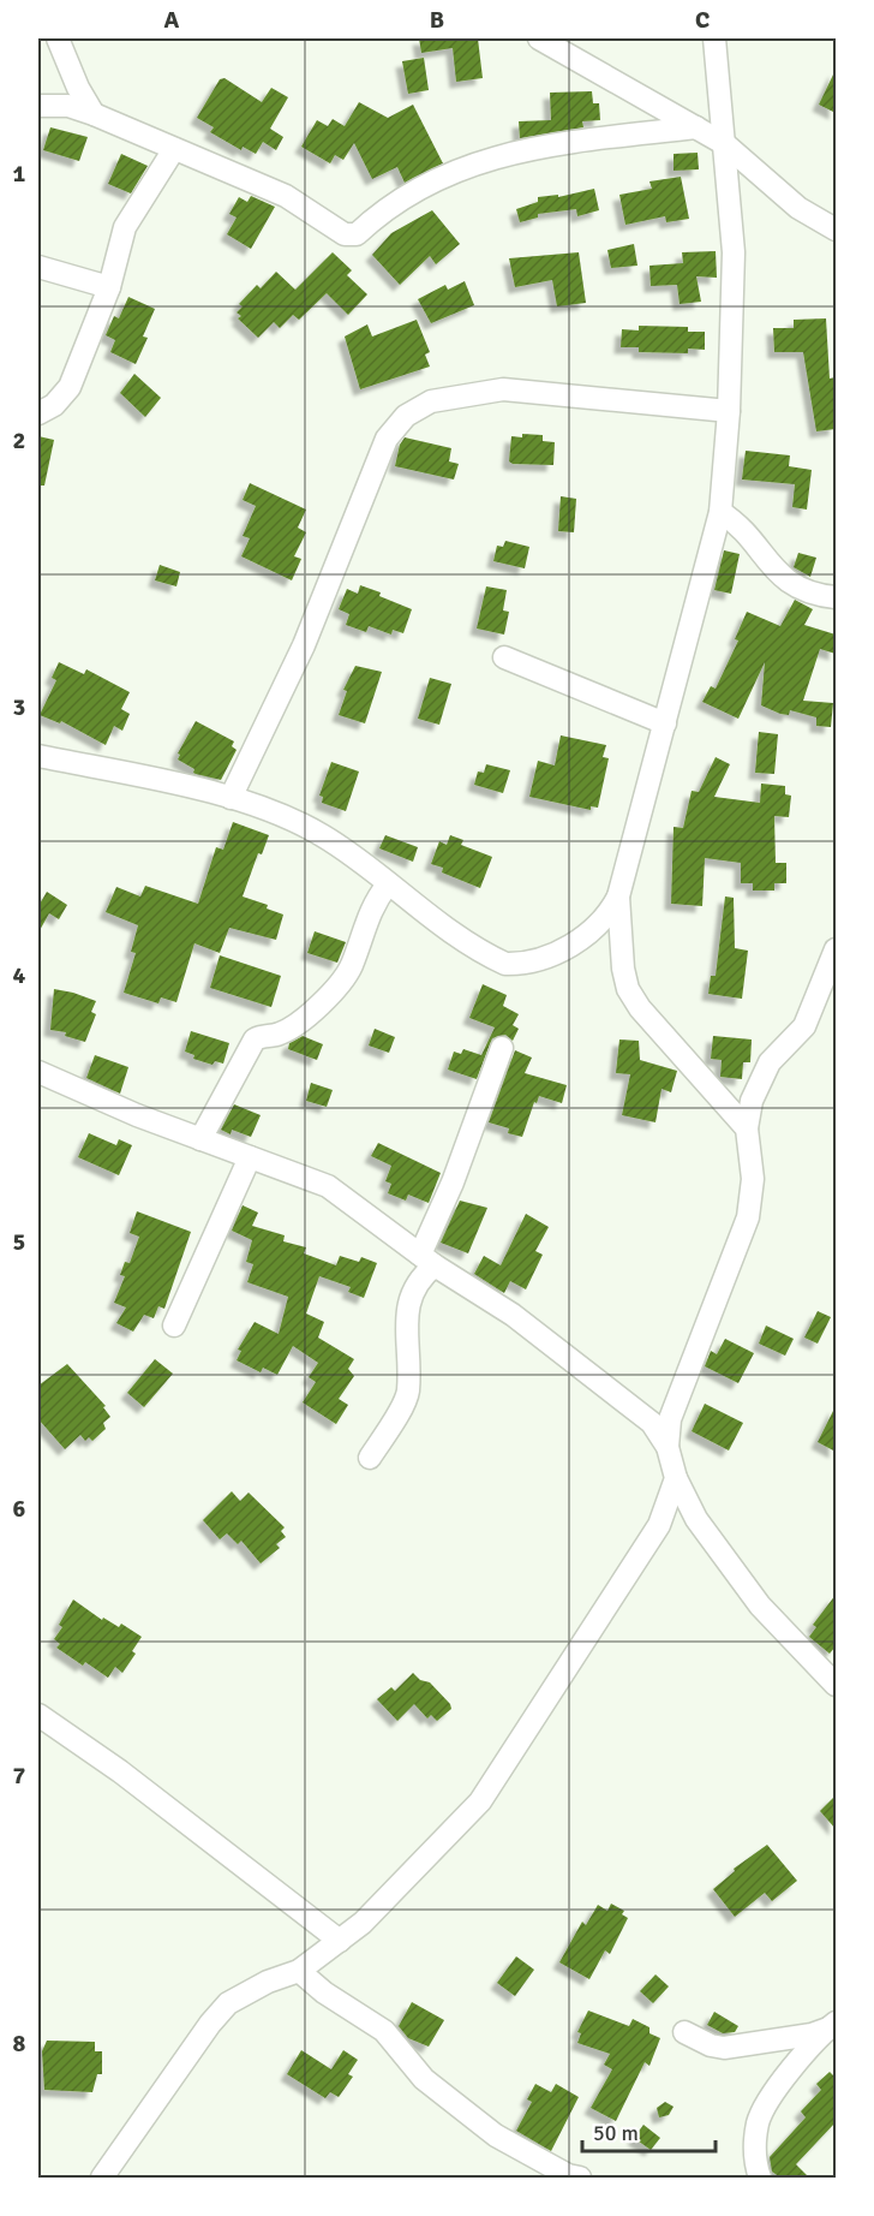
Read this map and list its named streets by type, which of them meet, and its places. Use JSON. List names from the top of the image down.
{
  "scale_bar": "50 m",
  "grid": {
    "columns": ["A", "B", "C"],
    "rows": [
      "1",
      "2",
      "3",
      "4",
      "5",
      "6",
      "7",
      "8"
    ]
  }
}
